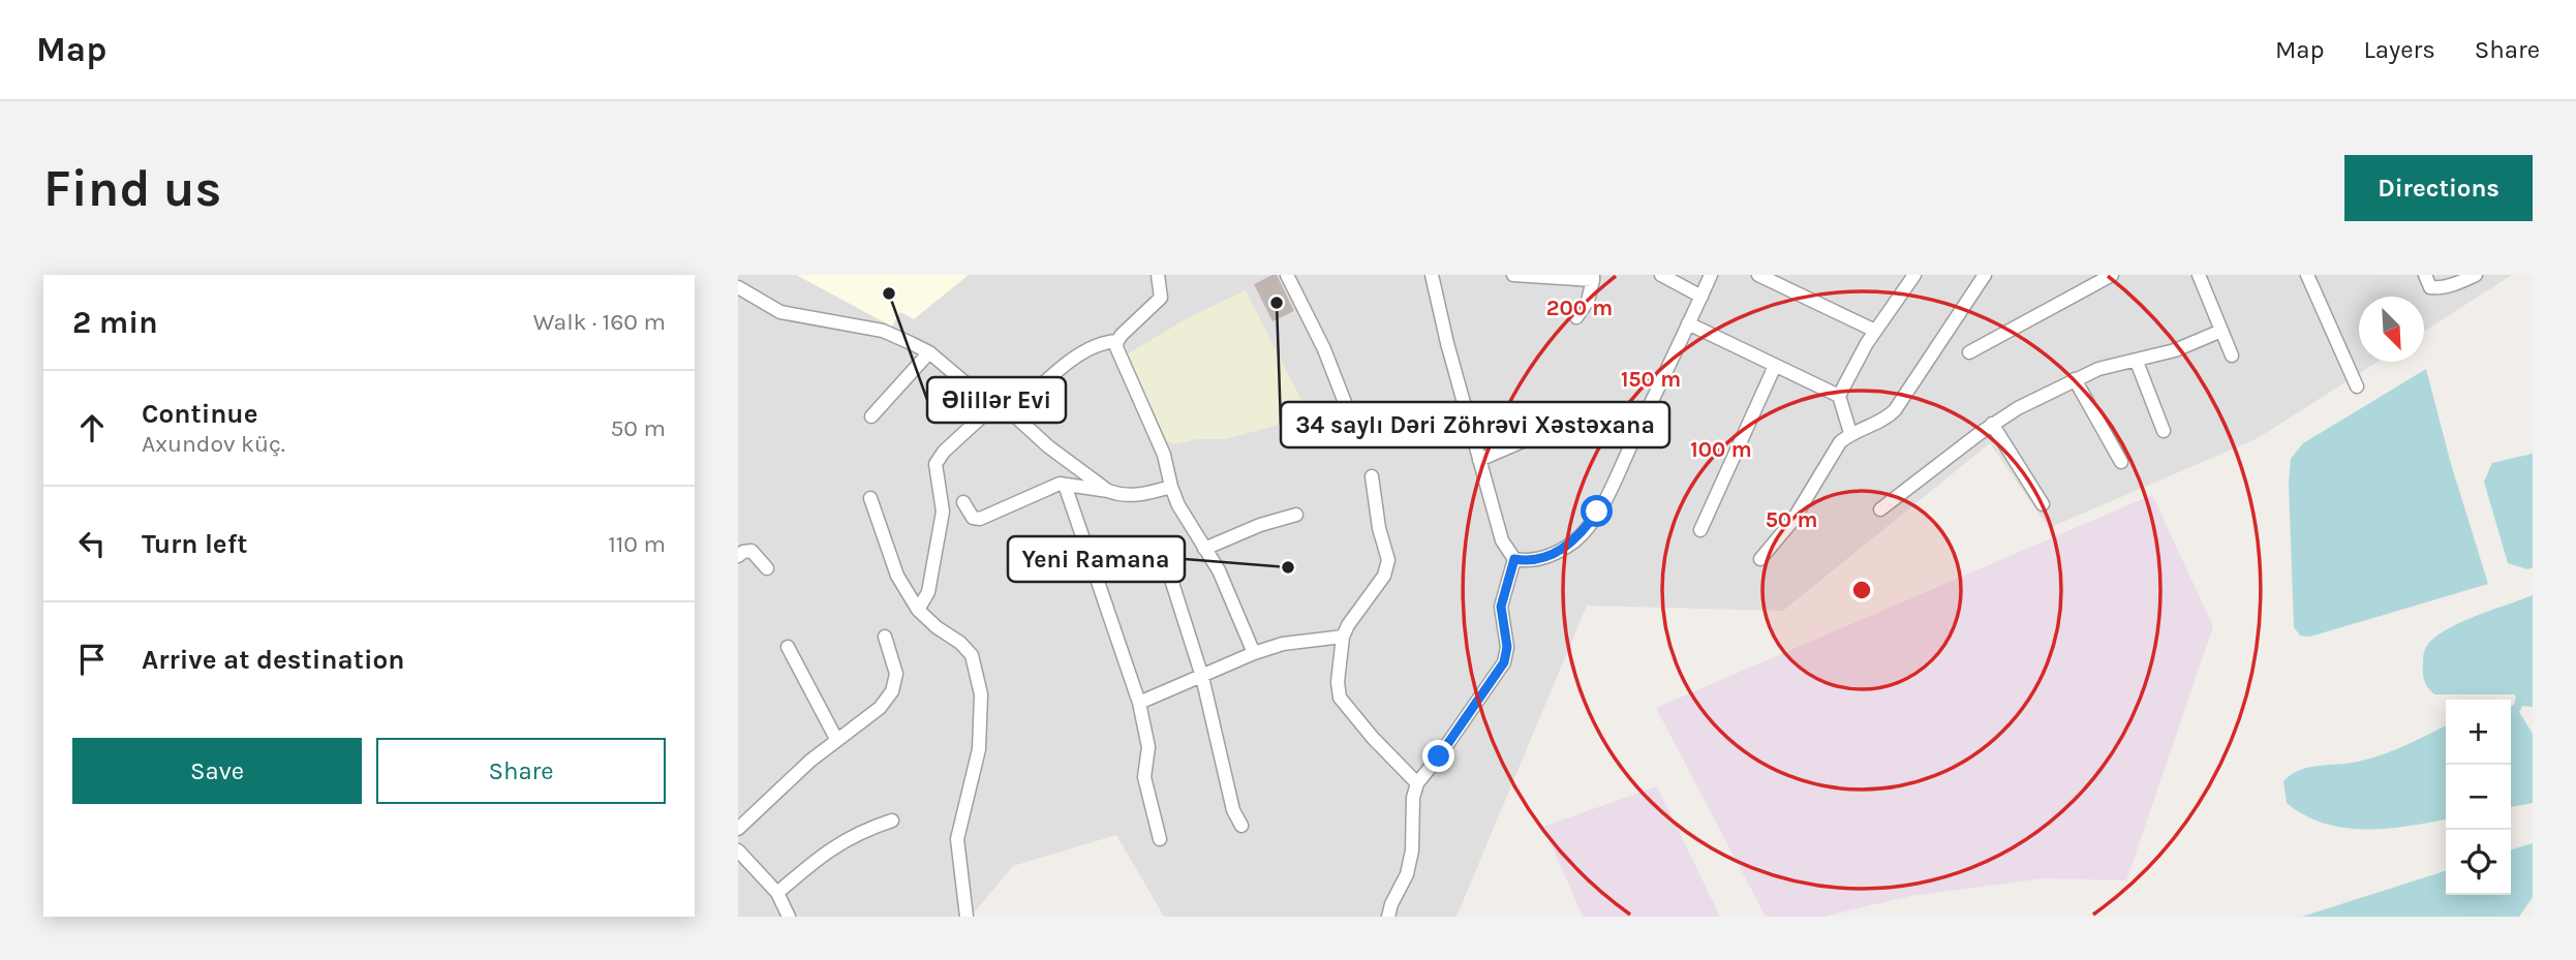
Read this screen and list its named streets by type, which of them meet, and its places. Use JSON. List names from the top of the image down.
{
  "places": ["Əlillər Evi", "34 saylı Dəri Zöhrəvi Xəstəxana", "Yeni Ramana"],
  "north": "bottom right",
  "page": {
    "header": "Map",
    "nav": ["Map", "Layers", "Share"],
    "buttons": [
      "Directions",
      ["Save", "Share"]
    ],
    "title": "Find us",
    "heading": ["2 min", "Walk · 160 m"],
    "list": [
      ["Continue", "Axundov küç.", "50 m"],
      ["Turn left", "110 m"],
      "Arrive at destination"
    ],
    "map_buttons": ["+", "−"]
  },
  "rings": [
    "200 m",
    "150 m",
    "100 m",
    "50 m"
  ]
}
